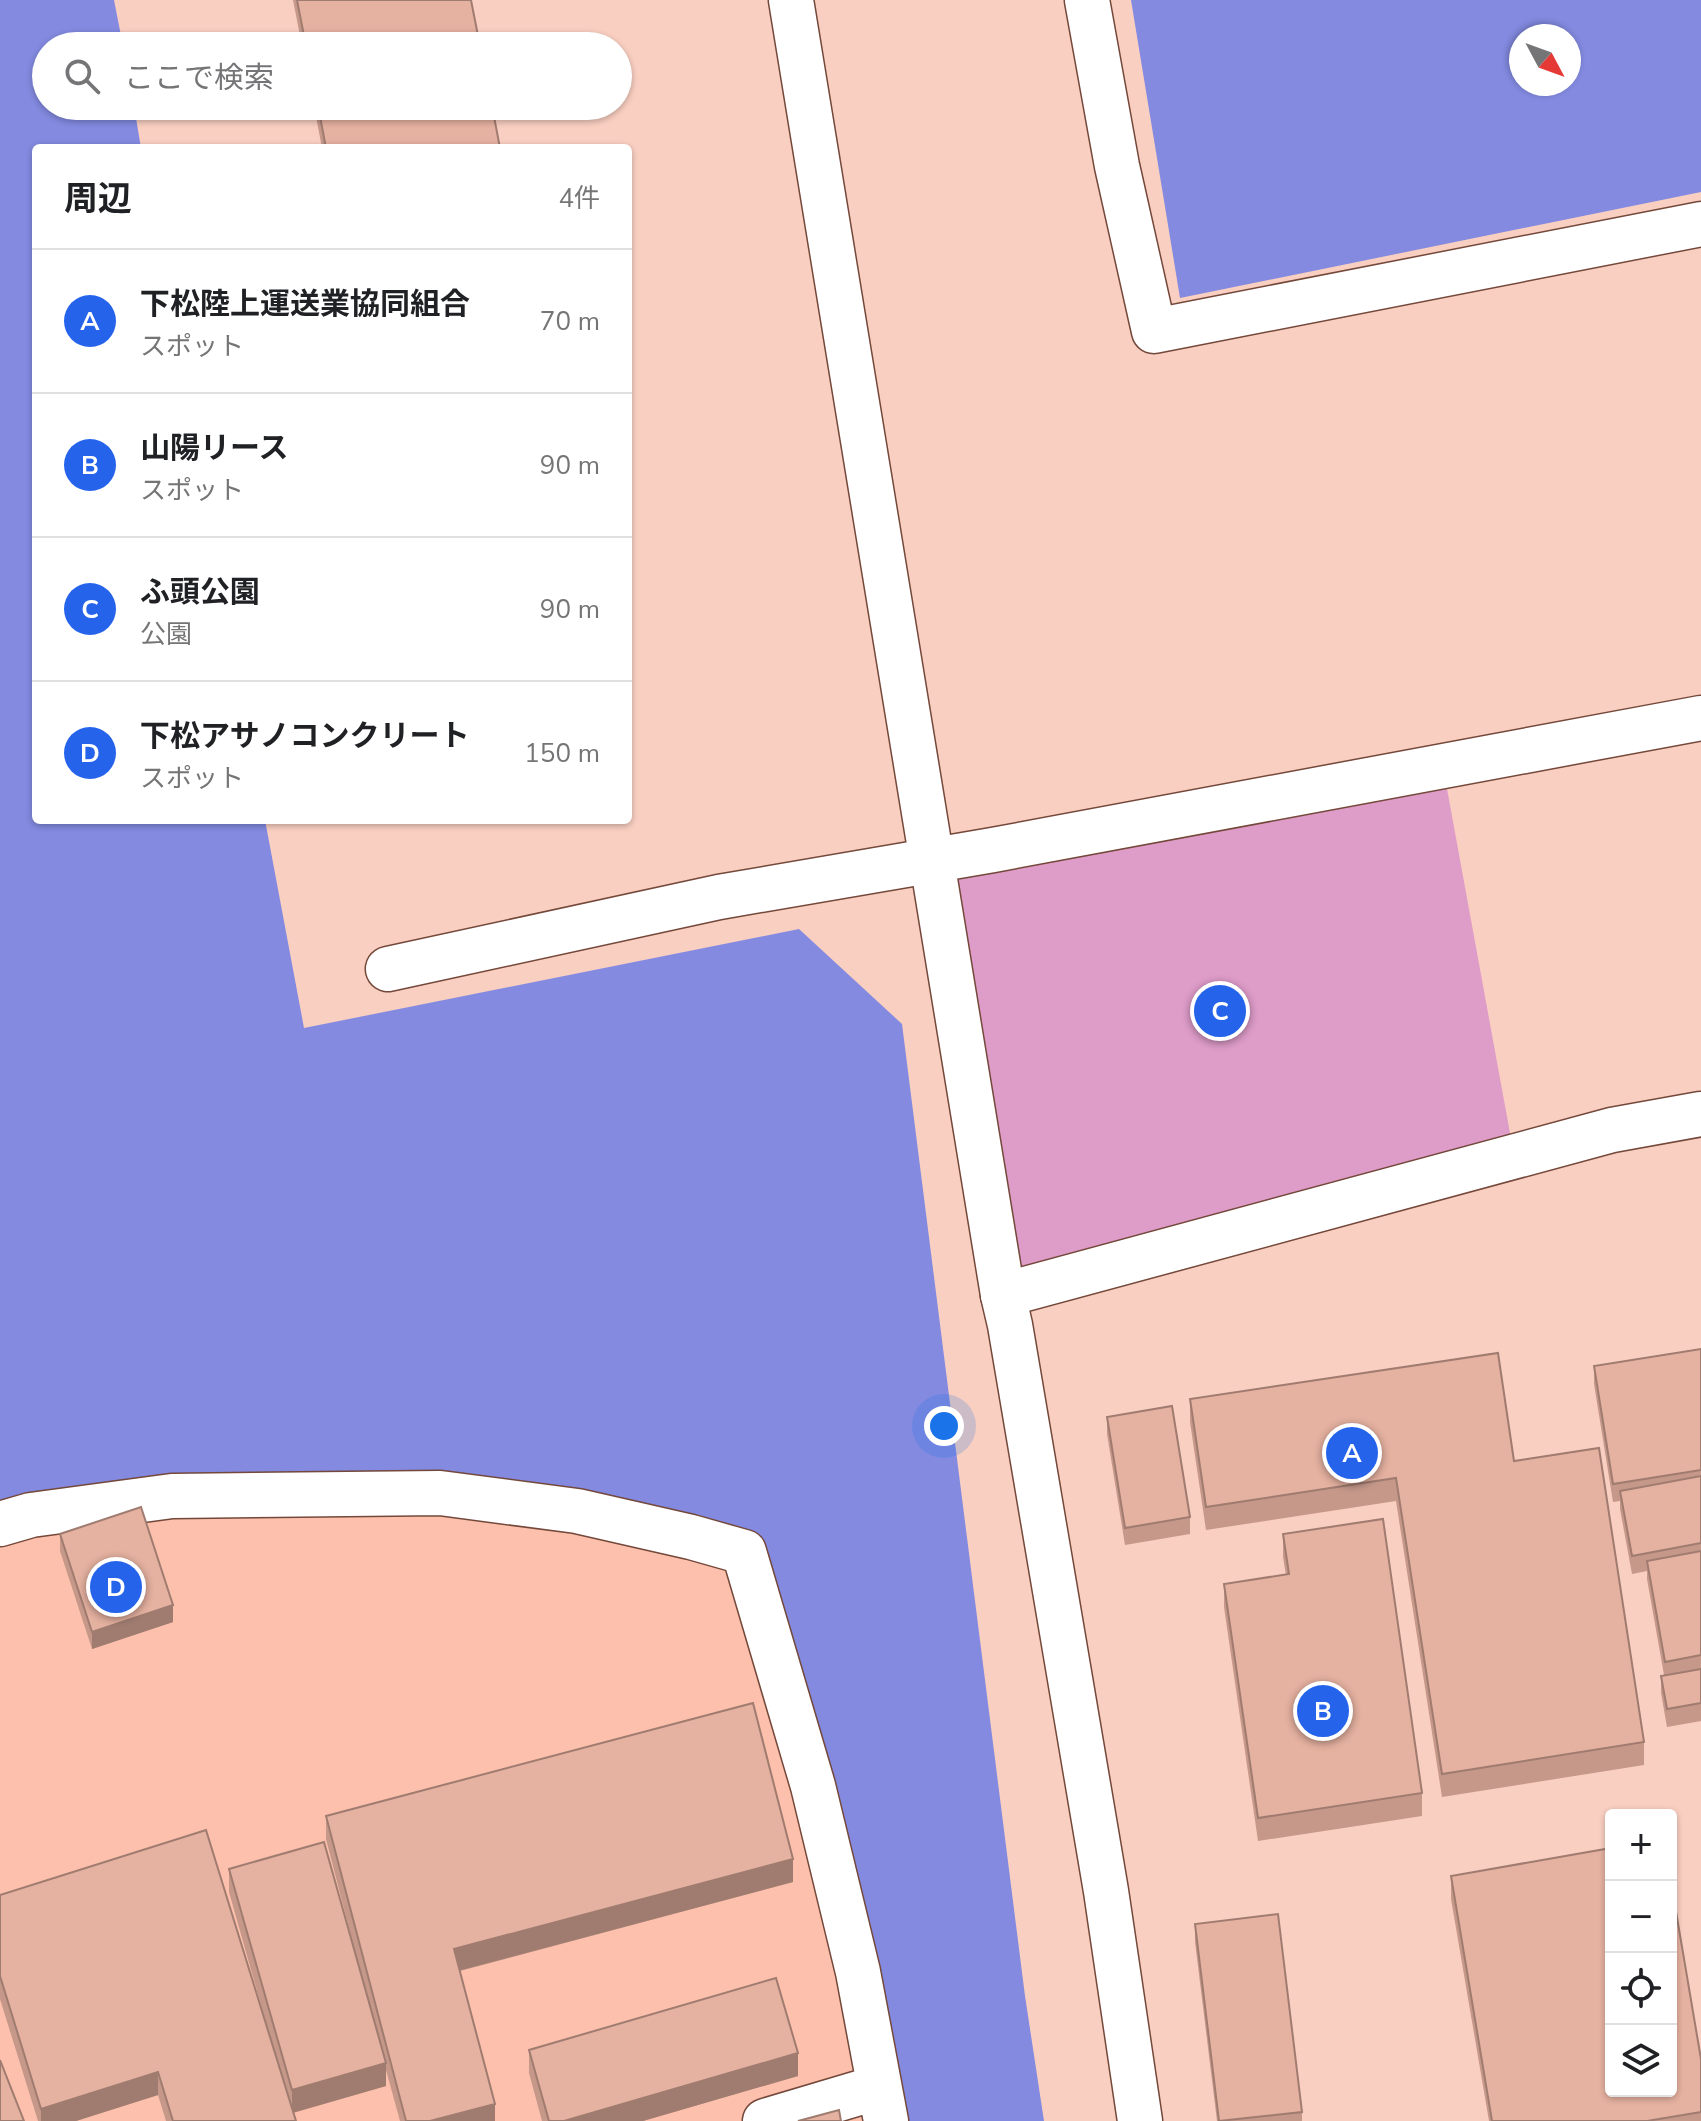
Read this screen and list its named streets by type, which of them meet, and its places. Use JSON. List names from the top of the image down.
{
  "north": "bottom right",
  "page": {
    "search": "ここで検索",
    "heading": ["周辺", "4件"],
    "list": [
      {
        "mark": "A",
        "name": "下松陸上運送業協同組合",
        "note": "スポット",
        "value": "70 m"
      },
      {
        "mark": "B",
        "name": "山陽リース",
        "note": "スポット",
        "value": "90 m"
      },
      {
        "mark": "C",
        "name": "ふ頭公園",
        "note": "公園",
        "value": "90 m"
      },
      {
        "mark": "D",
        "name": "下松アサノコンクリート",
        "note": "スポット",
        "value": "150 m"
      }
    ],
    "pins": [
      "C",
      "A",
      "D",
      "B"
    ],
    "map_buttons": ["+", "−"]
  }
}
